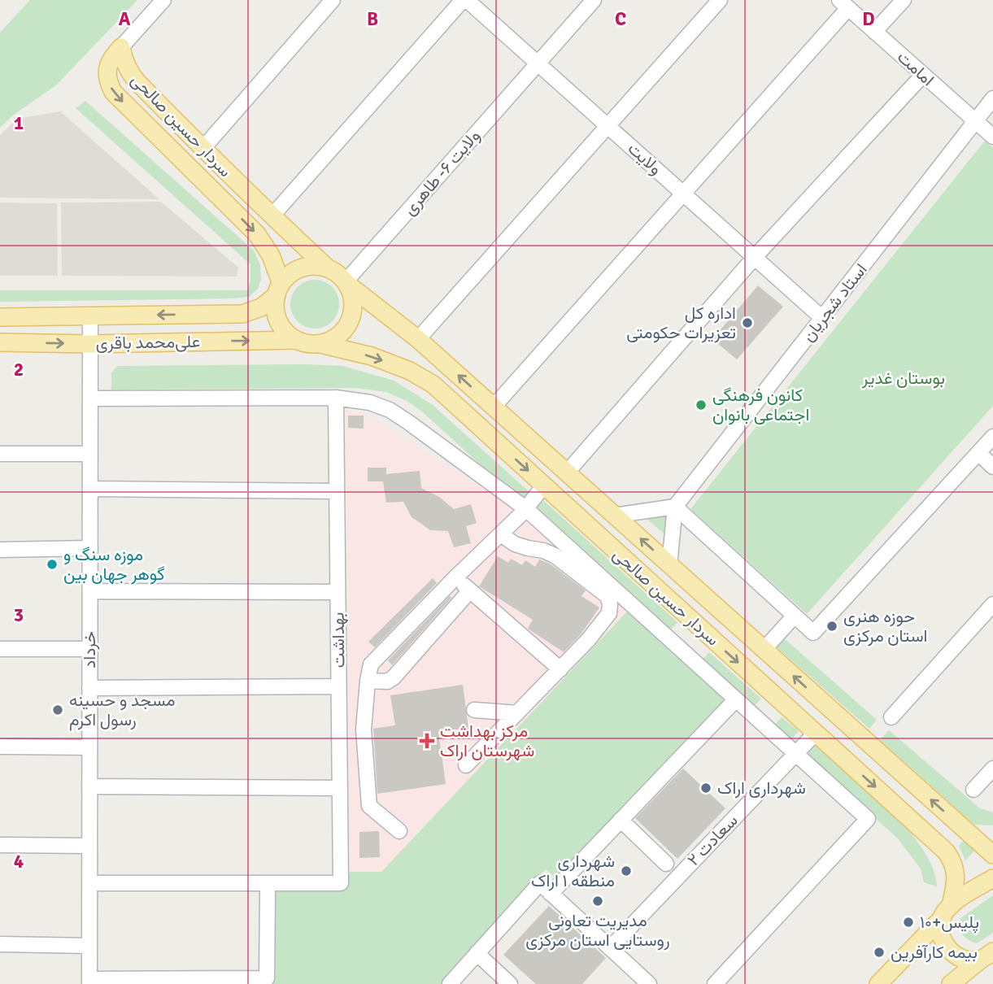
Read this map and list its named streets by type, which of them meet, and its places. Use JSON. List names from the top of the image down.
{
  "streets": {
    "main road": ["سردار حسین صالحی", "علی‌محمد باقری"],
    "street": [
      "امامت",
      "ولایت",
      "ولایت ۶- طاهری",
      "استاد شجریان",
      "بهداشت",
      "خرداد",
      "سعادت ۲"
    ]
  },
  "crossings": [
    ["امامت", "استاد شجریان"],
    ["سردار حسین صالحی", "ولایت ۶- طاهری"],
    ["سردار حسین صالحی", "علی‌محمد باقری"],
    ["سردار حسین صالحی", "سعادت ۲"],
    ["ولایت", "ولایت ۶- طاهری"],
    ["ولایت", "استاد شجریان"],
    ["ولایت ۶- طاهری", "علی‌محمد باقری"],
    ["علی‌محمد باقری", "خرداد"],
    ["بهداشت", "خرداد"]
  ],
  "parks": ["بوستان غدیر"],
  "places": {
    "other": [
      "اداره کل تعزیرات حکومتی",
      "کانون فرهنگی اجتماعی بانوان",
      "موزه سنگ و گوهر جهان بین",
      "حوزه هنری استان مرکزی",
      "مسجد و حسینه رسول اکرم",
      "شهرداری اراک",
      "شهرداری منطقه ۱ اراک",
      "مدیریت تعاونی روستایی استان مرکزی",
      "پلیس+۱۰",
      "بیمه کارآفرین"
    ],
    "health": ["مرکز بهداشت شهرستان اراک"]
  },
  "grid": {
    "columns": [
      "A",
      "B",
      "C",
      "D"
    ],
    "rows": [
      "1",
      "2",
      "3",
      "4"
    ]
  }
}
